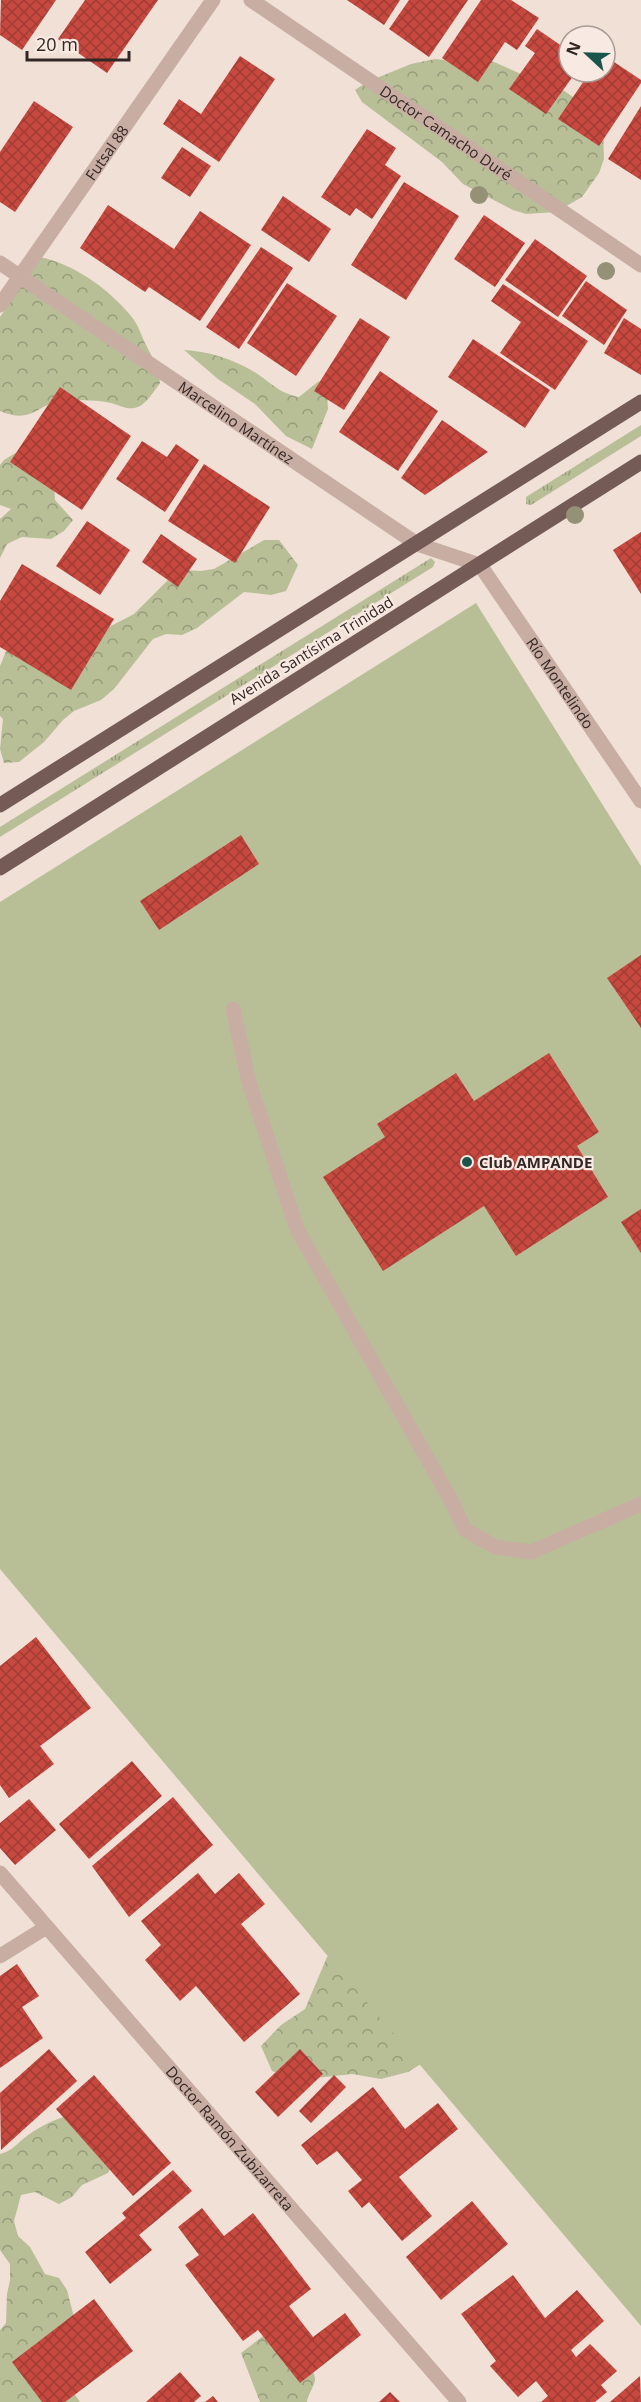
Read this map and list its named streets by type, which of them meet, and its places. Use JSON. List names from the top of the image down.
{
  "streets": {
    "main road": ["Avenida Santísima Trinidad"],
    "street": [
      "Doctor Camacho Duré",
      "Futsal 88",
      "Marcelino Martínez",
      "Río Montelindo",
      "Doctor Ramón Zubizarreta"
    ]
  },
  "crossings": [
    ["Futsal 88", "Marcelino Martínez"],
    ["Marcelino Martínez", "Avenida Santísima Trinidad"],
    ["Marcelino Martínez", "Río Montelindo"],
    ["Avenida Santísima Trinidad", "Río Montelindo"]
  ],
  "places": ["Club AMPANDE"],
  "scale_bar": "20 m",
  "north": "left"
}
